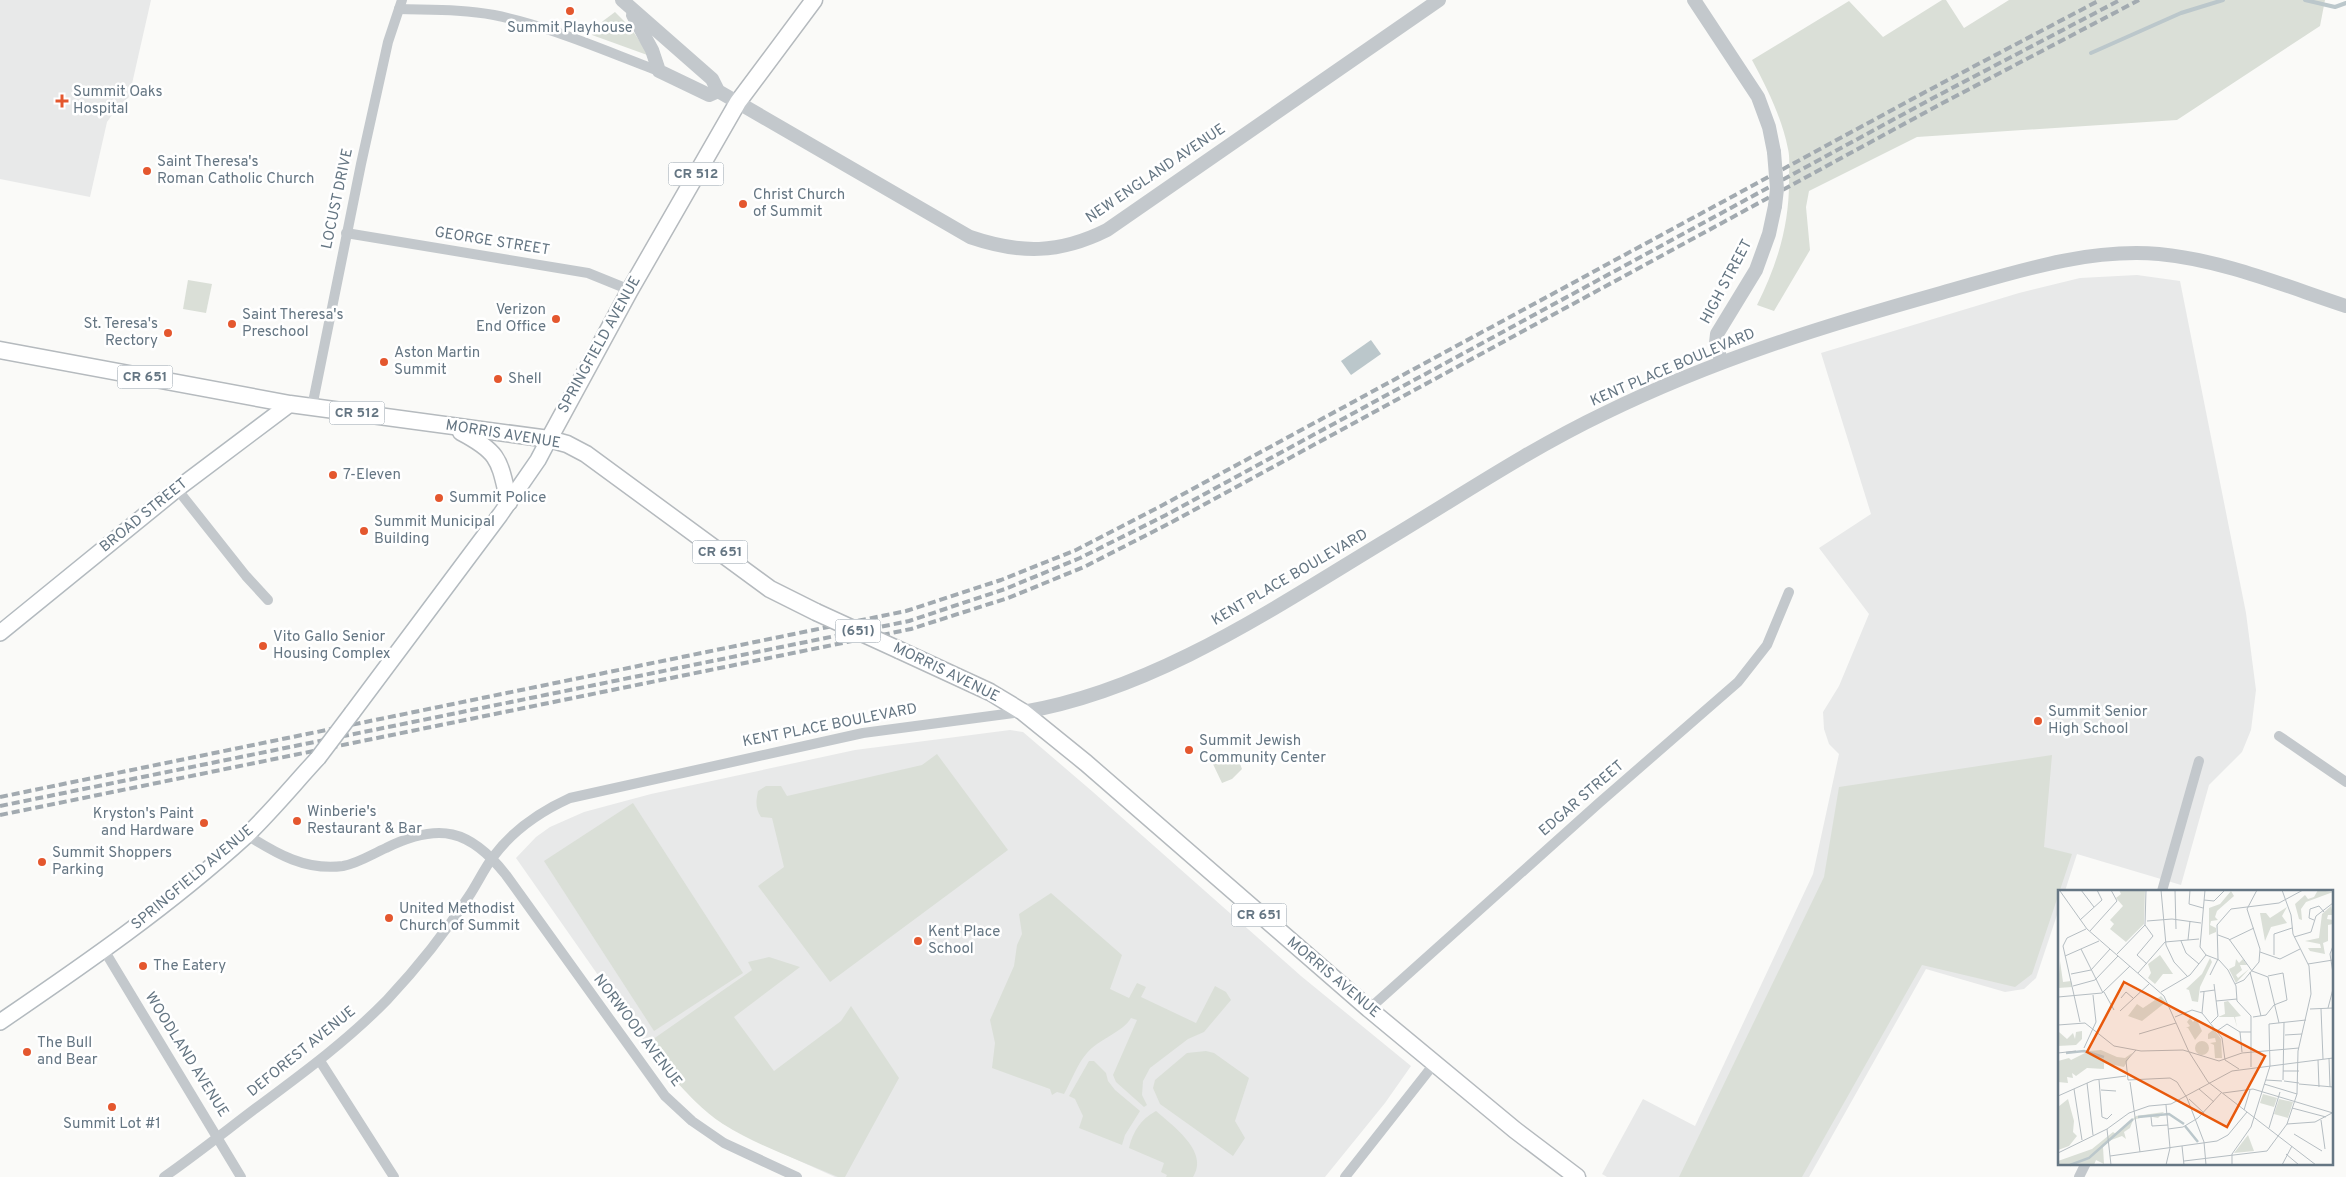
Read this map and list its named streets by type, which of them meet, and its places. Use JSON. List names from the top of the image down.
{
  "streets": {
    "main road": [
      "CR 512",
      "SPRINGFIELD AVENUE",
      "CR 651",
      "MORRIS AVENUE",
      "BROAD STREET",
      "(651)"
    ],
    "street": [
      "NEW ENGLAND AVENUE",
      "LOCUST DRIVE",
      "GEORGE STREET",
      "HIGH STREET",
      "KENT PLACE BOULEVARD",
      "EDGAR STREET",
      "NORWOOD AVENUE",
      "DEFOREST AVENUE",
      "WOODLAND AVENUE"
    ]
  },
  "crossings": [
    ["NEW ENGLAND AVENUE", "SPRINGFIELD AVENUE"],
    ["LOCUST DRIVE", "GEORGE STREET"],
    ["LOCUST DRIVE", "MORRIS AVENUE"],
    ["GEORGE STREET", "SPRINGFIELD AVENUE"],
    ["HIGH STREET", "KENT PLACE BOULEVARD"],
    ["SPRINGFIELD AVENUE", "MORRIS AVENUE"],
    ["SPRINGFIELD AVENUE", "WOODLAND AVENUE"],
    ["KENT PLACE BOULEVARD", "MORRIS AVENUE"],
    ["KENT PLACE BOULEVARD", "NORWOOD AVENUE"],
    ["KENT PLACE BOULEVARD", "DEFOREST AVENUE"],
    ["MORRIS AVENUE", "BROAD STREET"],
    ["MORRIS AVENUE", "EDGAR STREET"],
    ["NORWOOD AVENUE", "DEFOREST AVENUE"],
    ["DEFOREST AVENUE", "WOODLAND AVENUE"]
  ],
  "places": {
    "other": [
      "Summit Playhouse",
      "Saint Theresa's Roman Catholic Church",
      "Christ Church of Summit",
      "Verizon End Office",
      "Saint Theresa's Preschool",
      "St. Teresa's Rectory",
      "Aston Martin Summit",
      "Shell",
      "7-Eleven",
      "Summit Police",
      "Summit Municipal Building",
      "Vito Gallo Senior Housing Complex",
      "Summit Senior High School",
      "Summit Jewish Community Center",
      "Winberie's Restaurant & Bar",
      "Kryston's Paint and Hardware",
      "Summit Shoppers Parking",
      "United Methodist Church of Summit",
      "Kent Place School",
      "The Eatery",
      "The Bull and Bear",
      "Summit Lot #1"
    ],
    "health": ["Summit Oaks Hospital"]
  }
}
